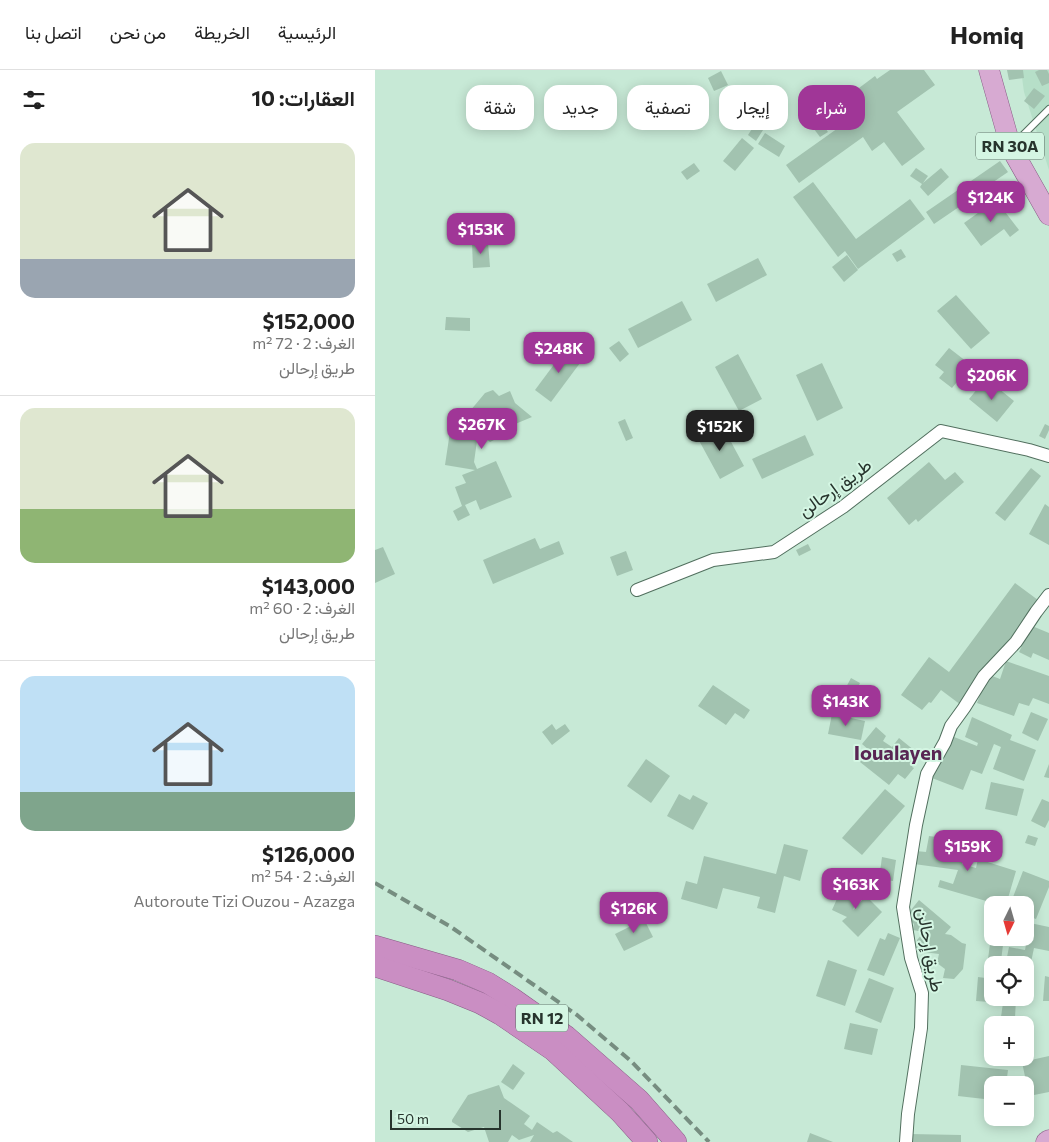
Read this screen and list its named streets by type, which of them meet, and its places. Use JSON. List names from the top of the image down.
{
  "streets": {
    "highway": ["RN 12"],
    "main road": ["RN 30A"],
    "street": ["طريق إرحالن"]
  },
  "districts": ["Ioualayen"],
  "scale_bar": "50 m",
  "north": "bottom",
  "page": {
    "header": "Homiq",
    "nav": [
      "الرئيسية",
      "الخريطة",
      "من نحن",
      "اتصل بنا"
    ],
    "heading": "العقارات: 10",
    "chip": [
      "شراء",
      "إيجار",
      "تصفية",
      "جديد",
      "شقة"
    ],
    "list": [
      {
        "name": "$152,000",
        "note": "الغرف: 2 · 72 m² · طريق إرحالن"
      },
      {
        "name": "$143,000",
        "note": "الغرف: 2 · 60 m² · طريق إرحالن"
      },
      {
        "name": "$126,000",
        "note": "الغرف: 2 · 54 m² · Autoroute Tizi Ouzou - Azazga"
      }
    ],
    "price": [
      "$124K",
      "$153K",
      "$248K",
      "$206K",
      "$267K",
      "$152K",
      "$143K",
      "$159K",
      "$163K",
      "$126K"
    ],
    "map_buttons": ["+", "−"],
    "scale": "50 m"
  }
}
